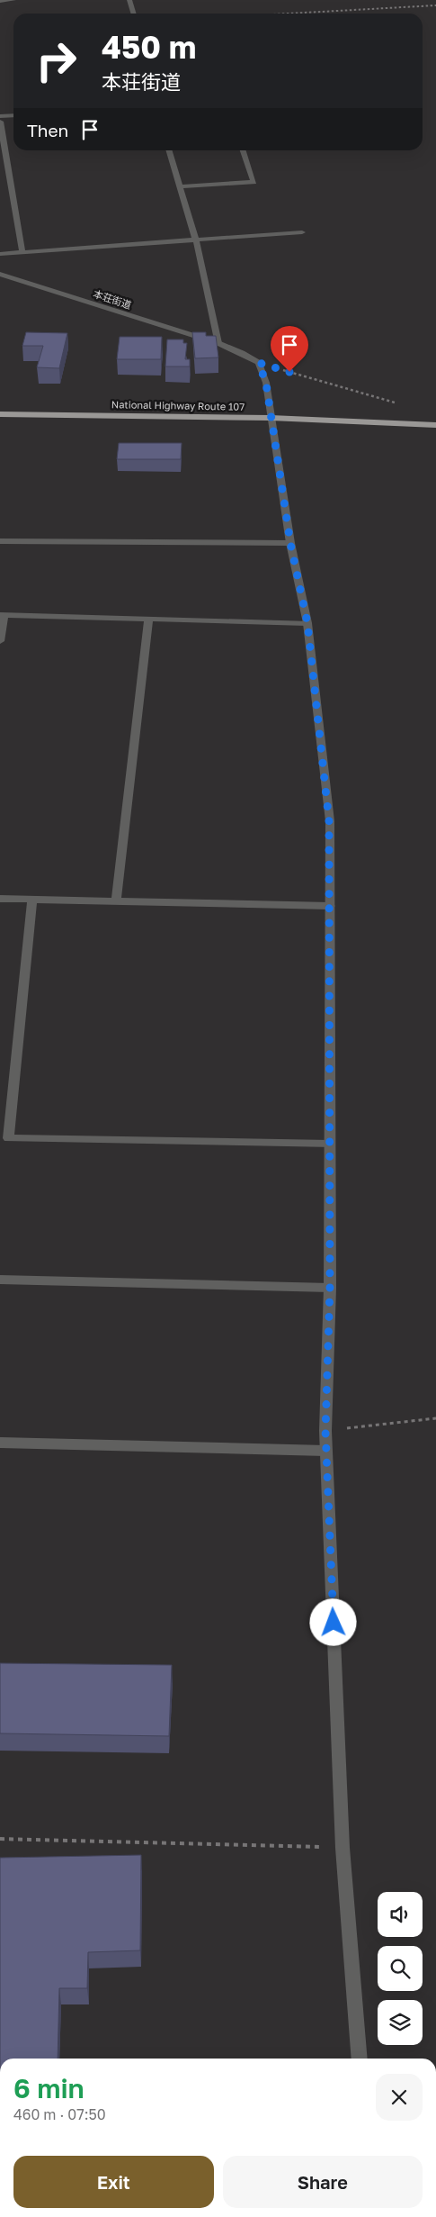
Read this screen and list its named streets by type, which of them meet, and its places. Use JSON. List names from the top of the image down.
{
  "streets": {
    "highway": ["National Highway Route 107"],
    "street": ["本荘街道"]
  },
  "page": {
    "turn": ["450 m", "本荘街道"],
    "then": "Then",
    "heading": ["6 min", "460 m · 07:50"],
    "buttons": ["Exit", "Share"]
  }
}
